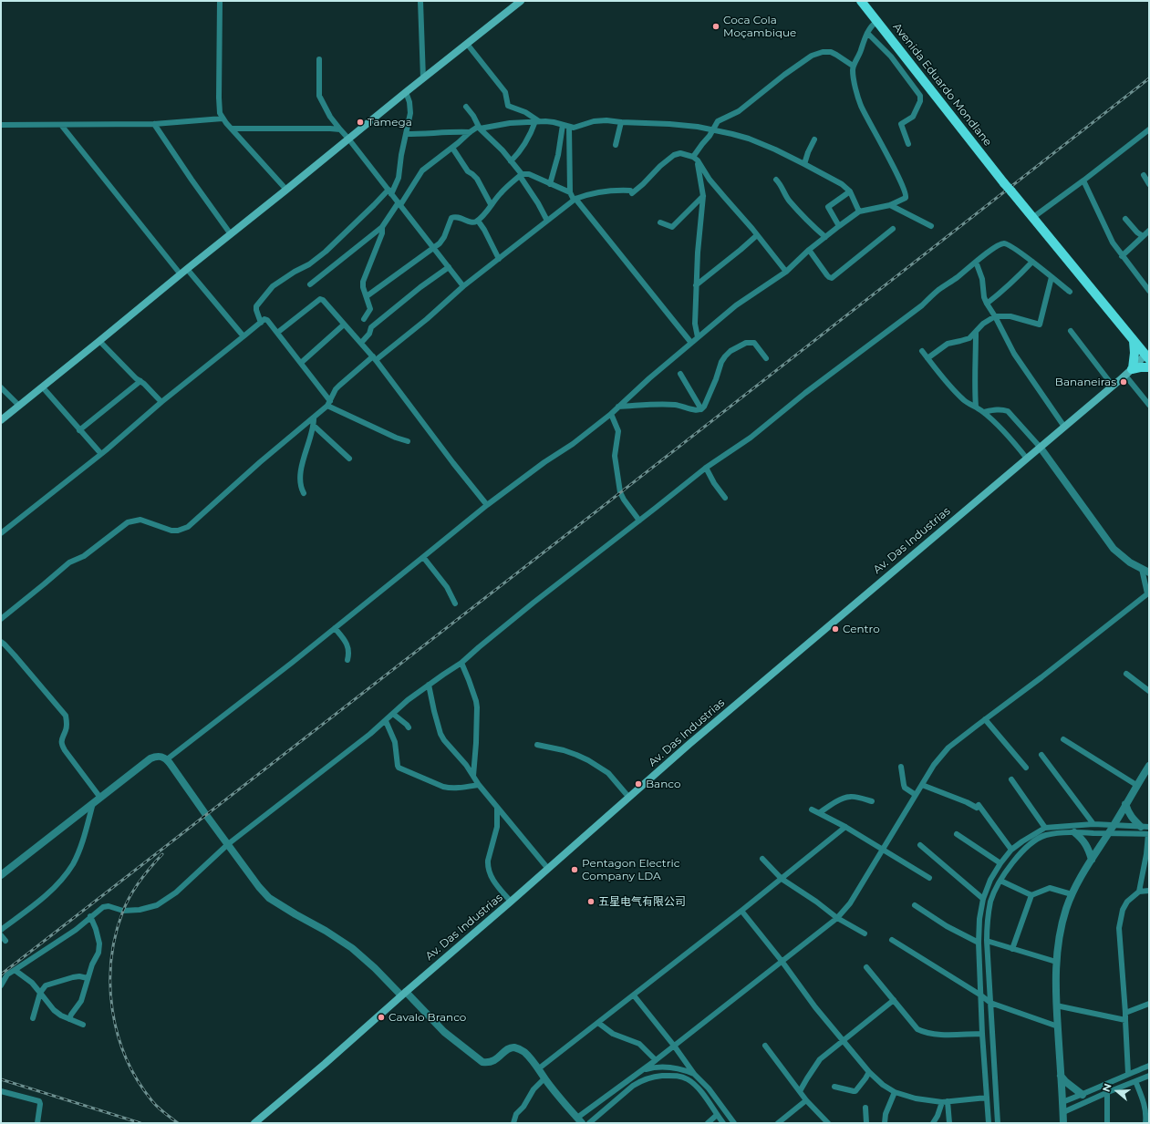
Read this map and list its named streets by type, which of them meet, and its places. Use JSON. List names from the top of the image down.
{
  "streets": {
    "main road": ["Avenida Eduardo Mondlane", "Av. Das Industrias"]
  },
  "crossings": [
    ["Avenida Eduardo Mondlane", "Av. Das Industrias"]
  ],
  "places": [
    "Coca Cola Moçambique",
    "Tamega",
    "Bananeiras",
    "Centro",
    "Banco",
    "Pentagon Electric Company LDA",
    "五星电气有限公司",
    "Cavalo Branco"
  ],
  "north": "left"
}
